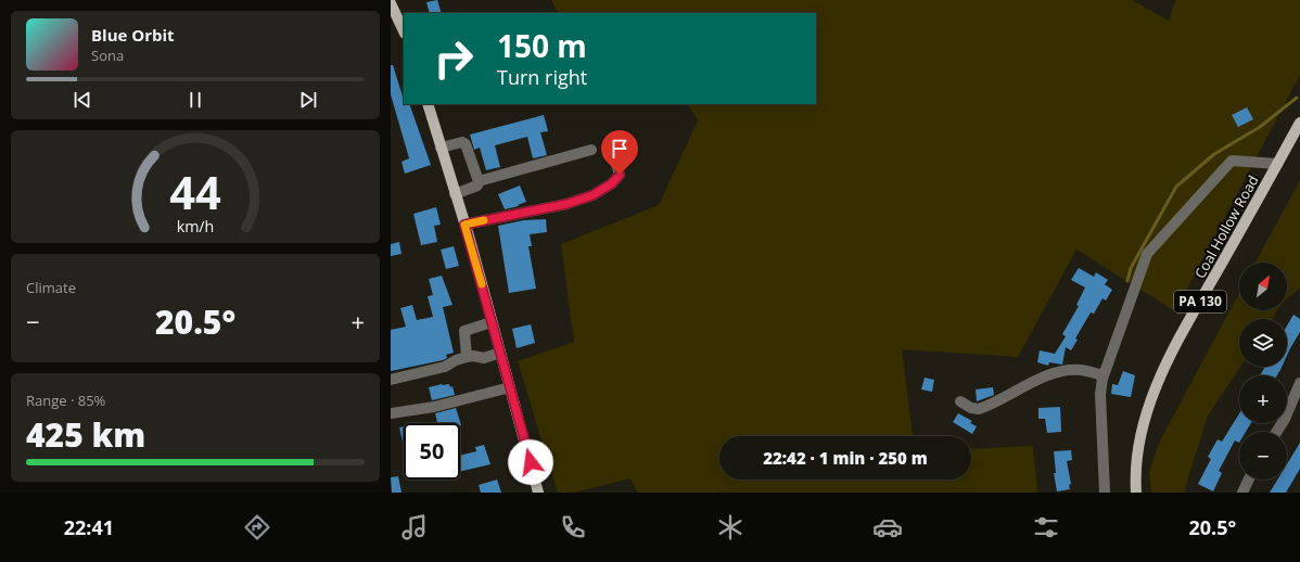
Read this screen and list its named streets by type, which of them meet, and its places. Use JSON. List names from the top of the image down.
{
  "streets": {
    "main road": ["Coal Hollow Road", "PA 130"]
  },
  "north": "top right",
  "page": {
    "turn": ["150 m", "Turn right"],
    "song": ["Blue Orbit", "Sona"],
    "tile": [
      "Climate",
      ["Range · 85%", "425 km"]
    ],
    "map_buttons": ["+", "−"],
    "heat": ["−", "20.5°", "+"],
    "limit": "50",
    "trip": "22:42 · 1 min · 250 m",
    "tabs": ["22:41", "20.5°"],
    "gauge": ["44", "km/h"]
  }
}
